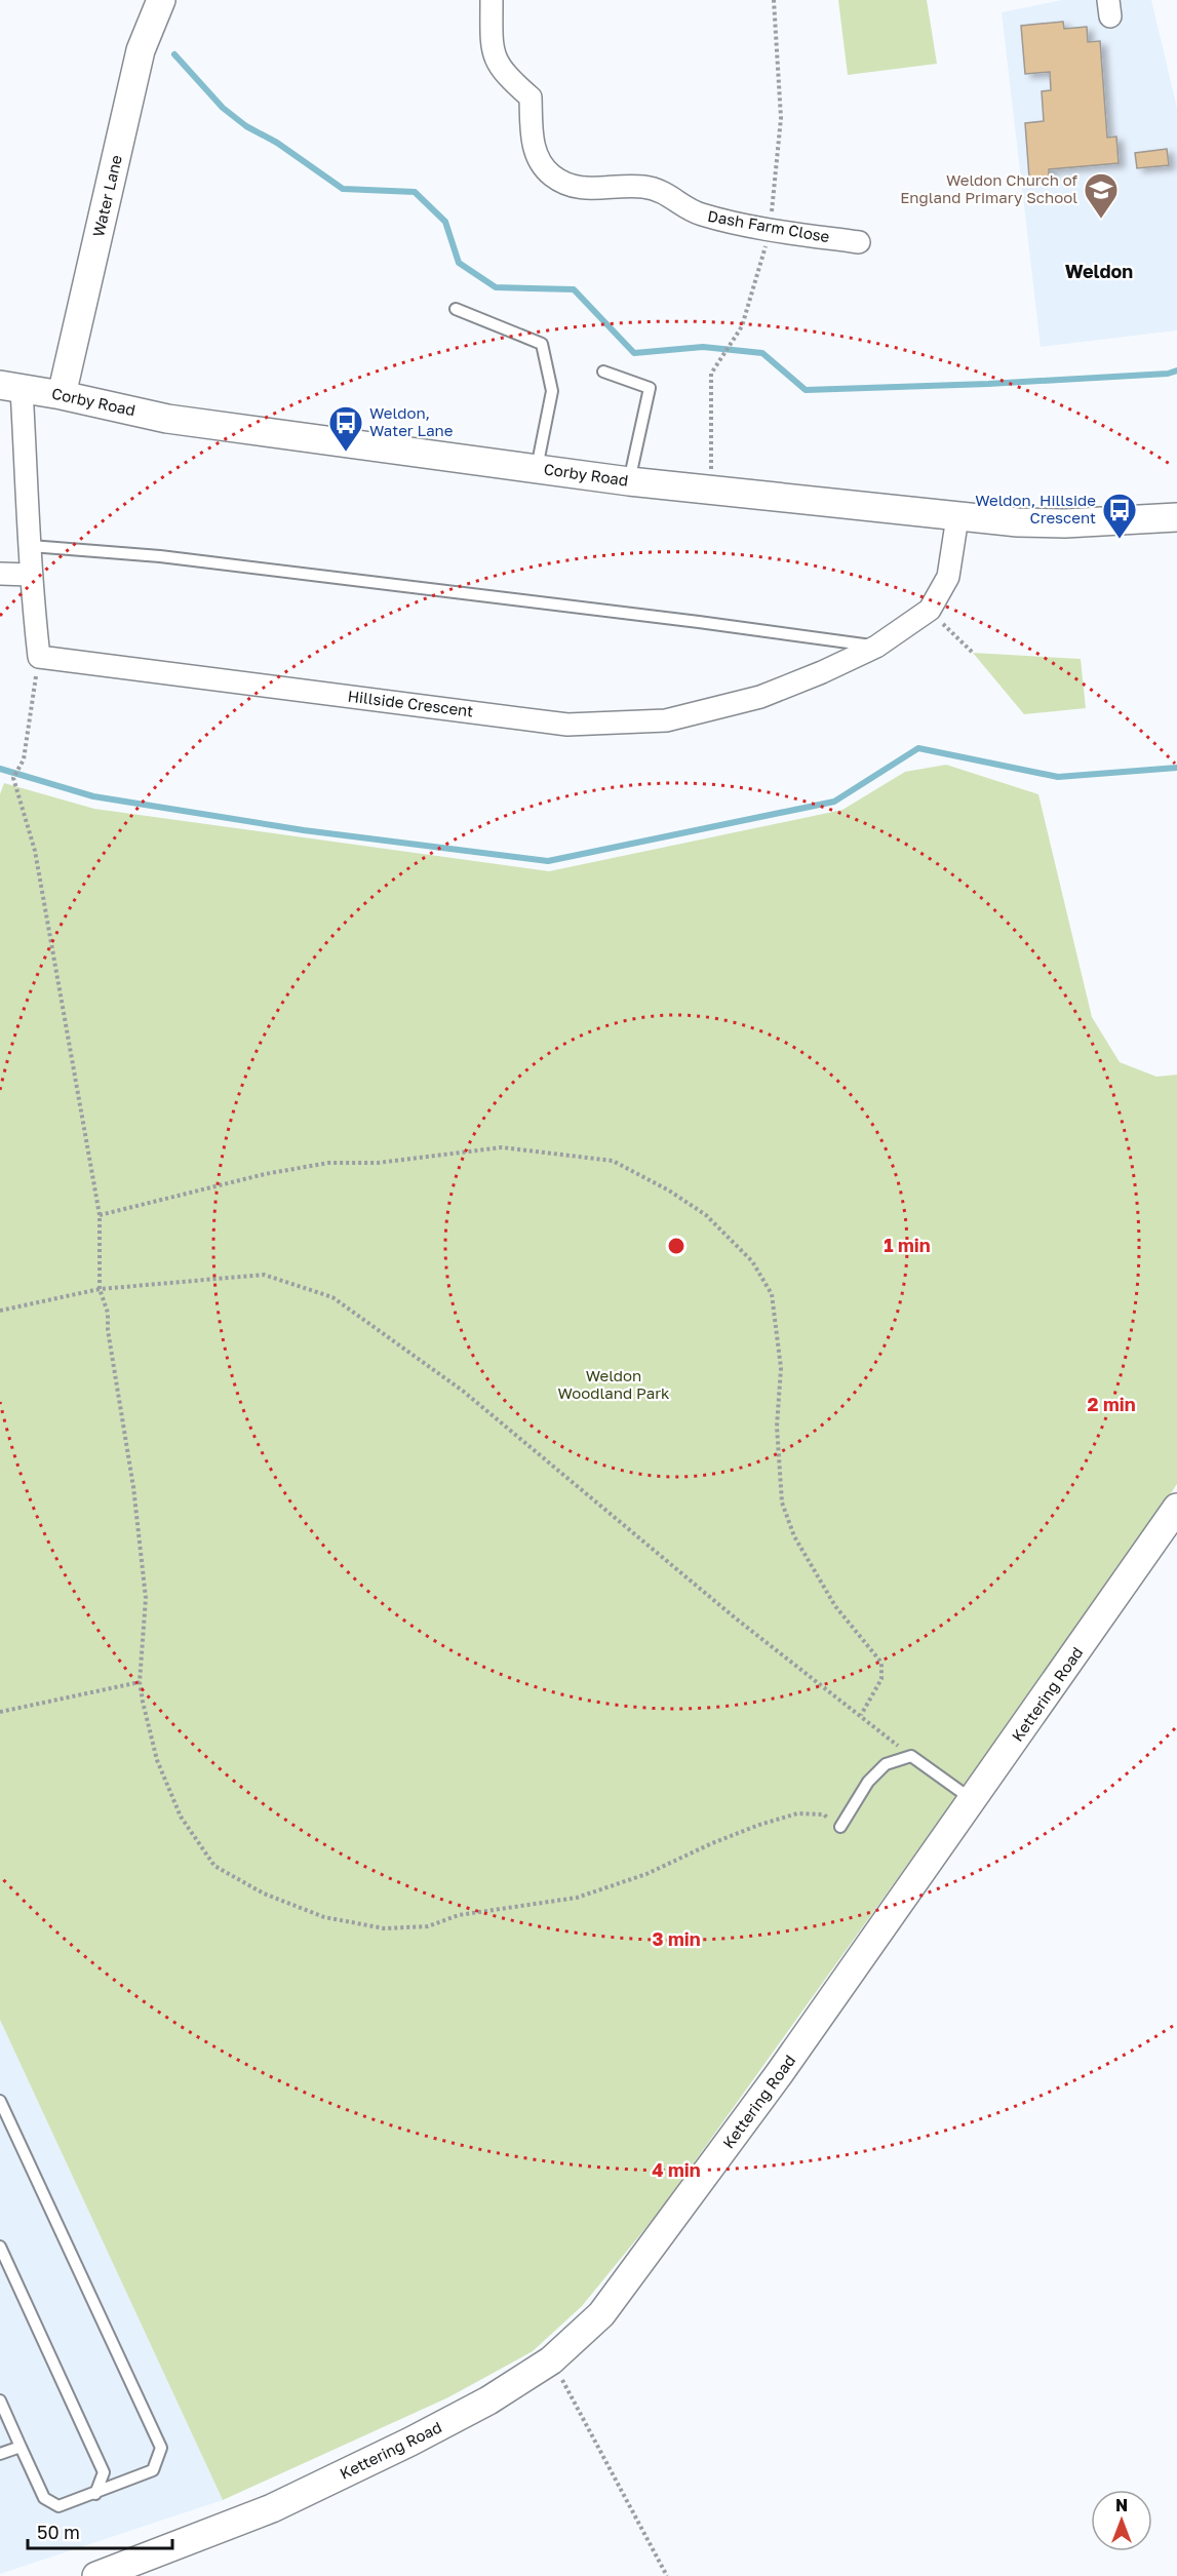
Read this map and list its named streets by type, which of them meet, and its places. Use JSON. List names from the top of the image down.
{
  "streets": {
    "street": [
      "Water Lane",
      "Dash Farm Close",
      "Corby Road",
      "Hillside Crescent",
      "Kettering Road"
    ]
  },
  "crossings": [
    ["Water Lane", "Corby Road"],
    ["Corby Road", "Hillside Crescent"]
  ],
  "districts": ["Weldon"],
  "parks": ["Weldon Woodland Park"],
  "places": {
    "school or university": ["Weldon Church of England Primary School"],
    "bus stop": ["Weldon, Water Lane", "Weldon, Hillside Crescent"]
  },
  "scale_bar": "50 m",
  "north": "top",
  "rings": [
    "1 min",
    "2 min",
    "3 min",
    "4 min"
  ]
}
